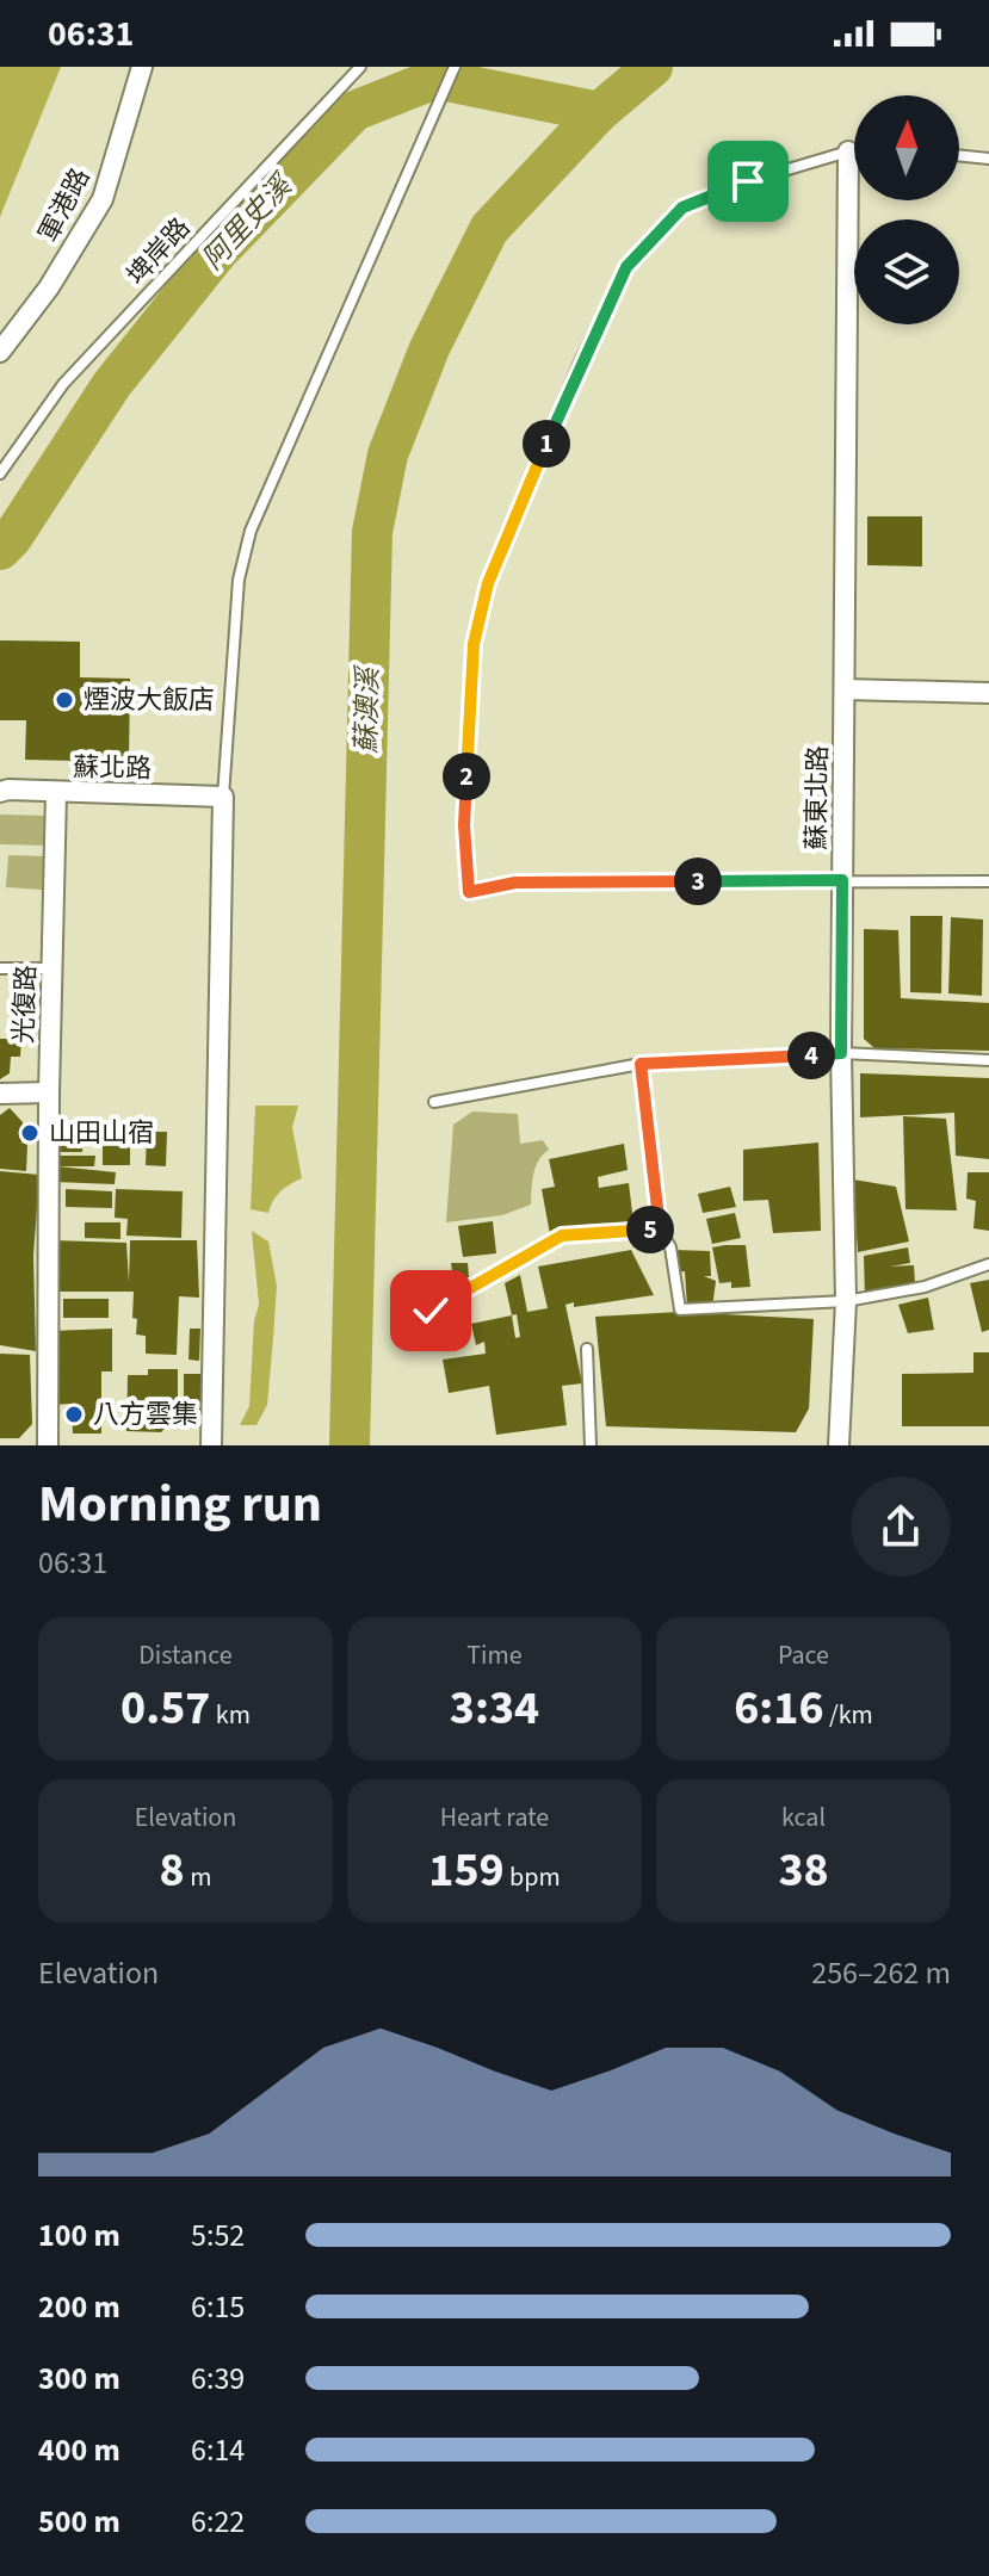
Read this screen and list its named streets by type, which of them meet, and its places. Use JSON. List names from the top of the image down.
{
  "streets": {
    "street": [
      "軍港路",
      "蘇北路",
      "蘇東北路",
      "光復路"
    ],
    "lane": ["埤岸路"]
  },
  "crossings": [
    ["蘇北路", "光復路"]
  ],
  "water": ["阿里史溪", "蘇澳溪"],
  "places": ["煙波大飯店", "山田山宿", "八方雲集"],
  "north": "top",
  "page": {
    "status": "06:31",
    "pins": [
      "1",
      "2",
      "3",
      "4",
      "5"
    ],
    "heading": ["Morning run", "06:31"],
    "stats": [
      ["Distance", "0.57 km"],
      ["Time", "3:34"],
      ["Pace", "6:16 /km"],
      ["Elevation", "8 m"],
      ["Heart rate", "159 bpm"],
      ["kcal", "38"]
    ],
    "chart": ["Elevation", "256–262 m"],
    "list": [
      {
        "name": "100 m",
        "note": "5:52"
      },
      {
        "name": "200 m",
        "note": "6:15"
      },
      {
        "name": "300 m",
        "note": "6:39"
      },
      {
        "name": "400 m",
        "note": "6:14"
      },
      {
        "name": "500 m",
        "note": "6:22"
      }
    ]
  }
}
